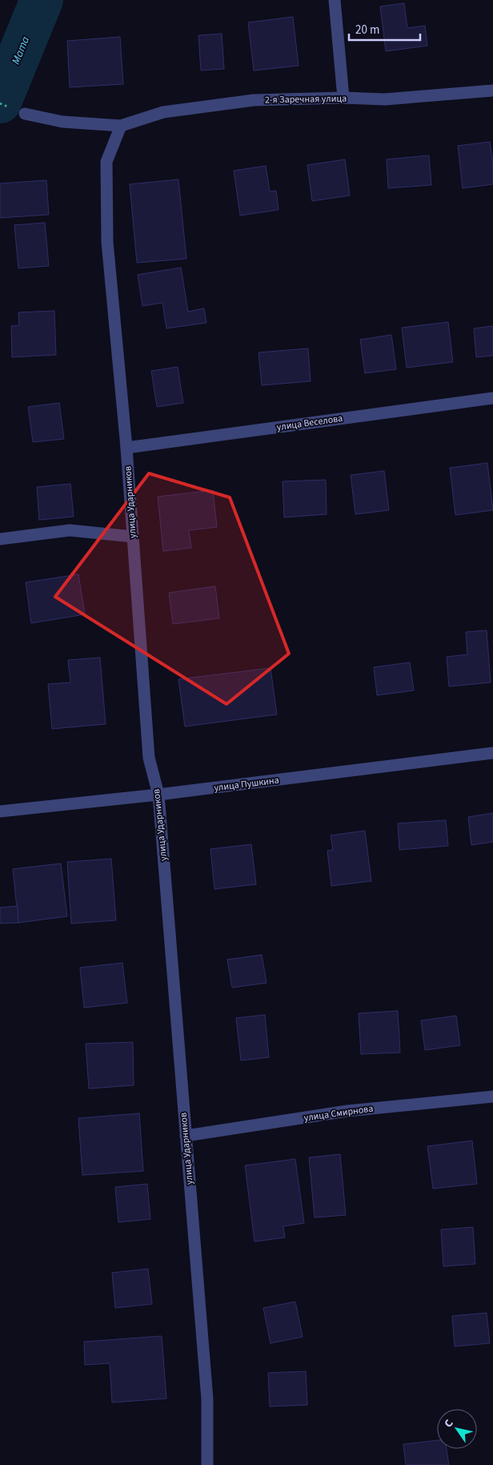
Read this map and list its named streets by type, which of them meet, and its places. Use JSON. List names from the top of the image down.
{
  "streets": {
    "street": [
      "2-я Заречная улица",
      "улица Веселова",
      "улица Ударников",
      "улица Пушкина",
      "улица Смирнова"
    ]
  },
  "crossings": [
    ["2-я Заречная улица", "улица Ударников"],
    ["улица Веселова", "улица Ударников"],
    ["улица Ударников", "улица Пушкина"],
    ["улица Ударников", "улица Смирнова"]
  ],
  "water": ["Мата"],
  "scale_bar": "20 m",
  "north": "top left"
}
